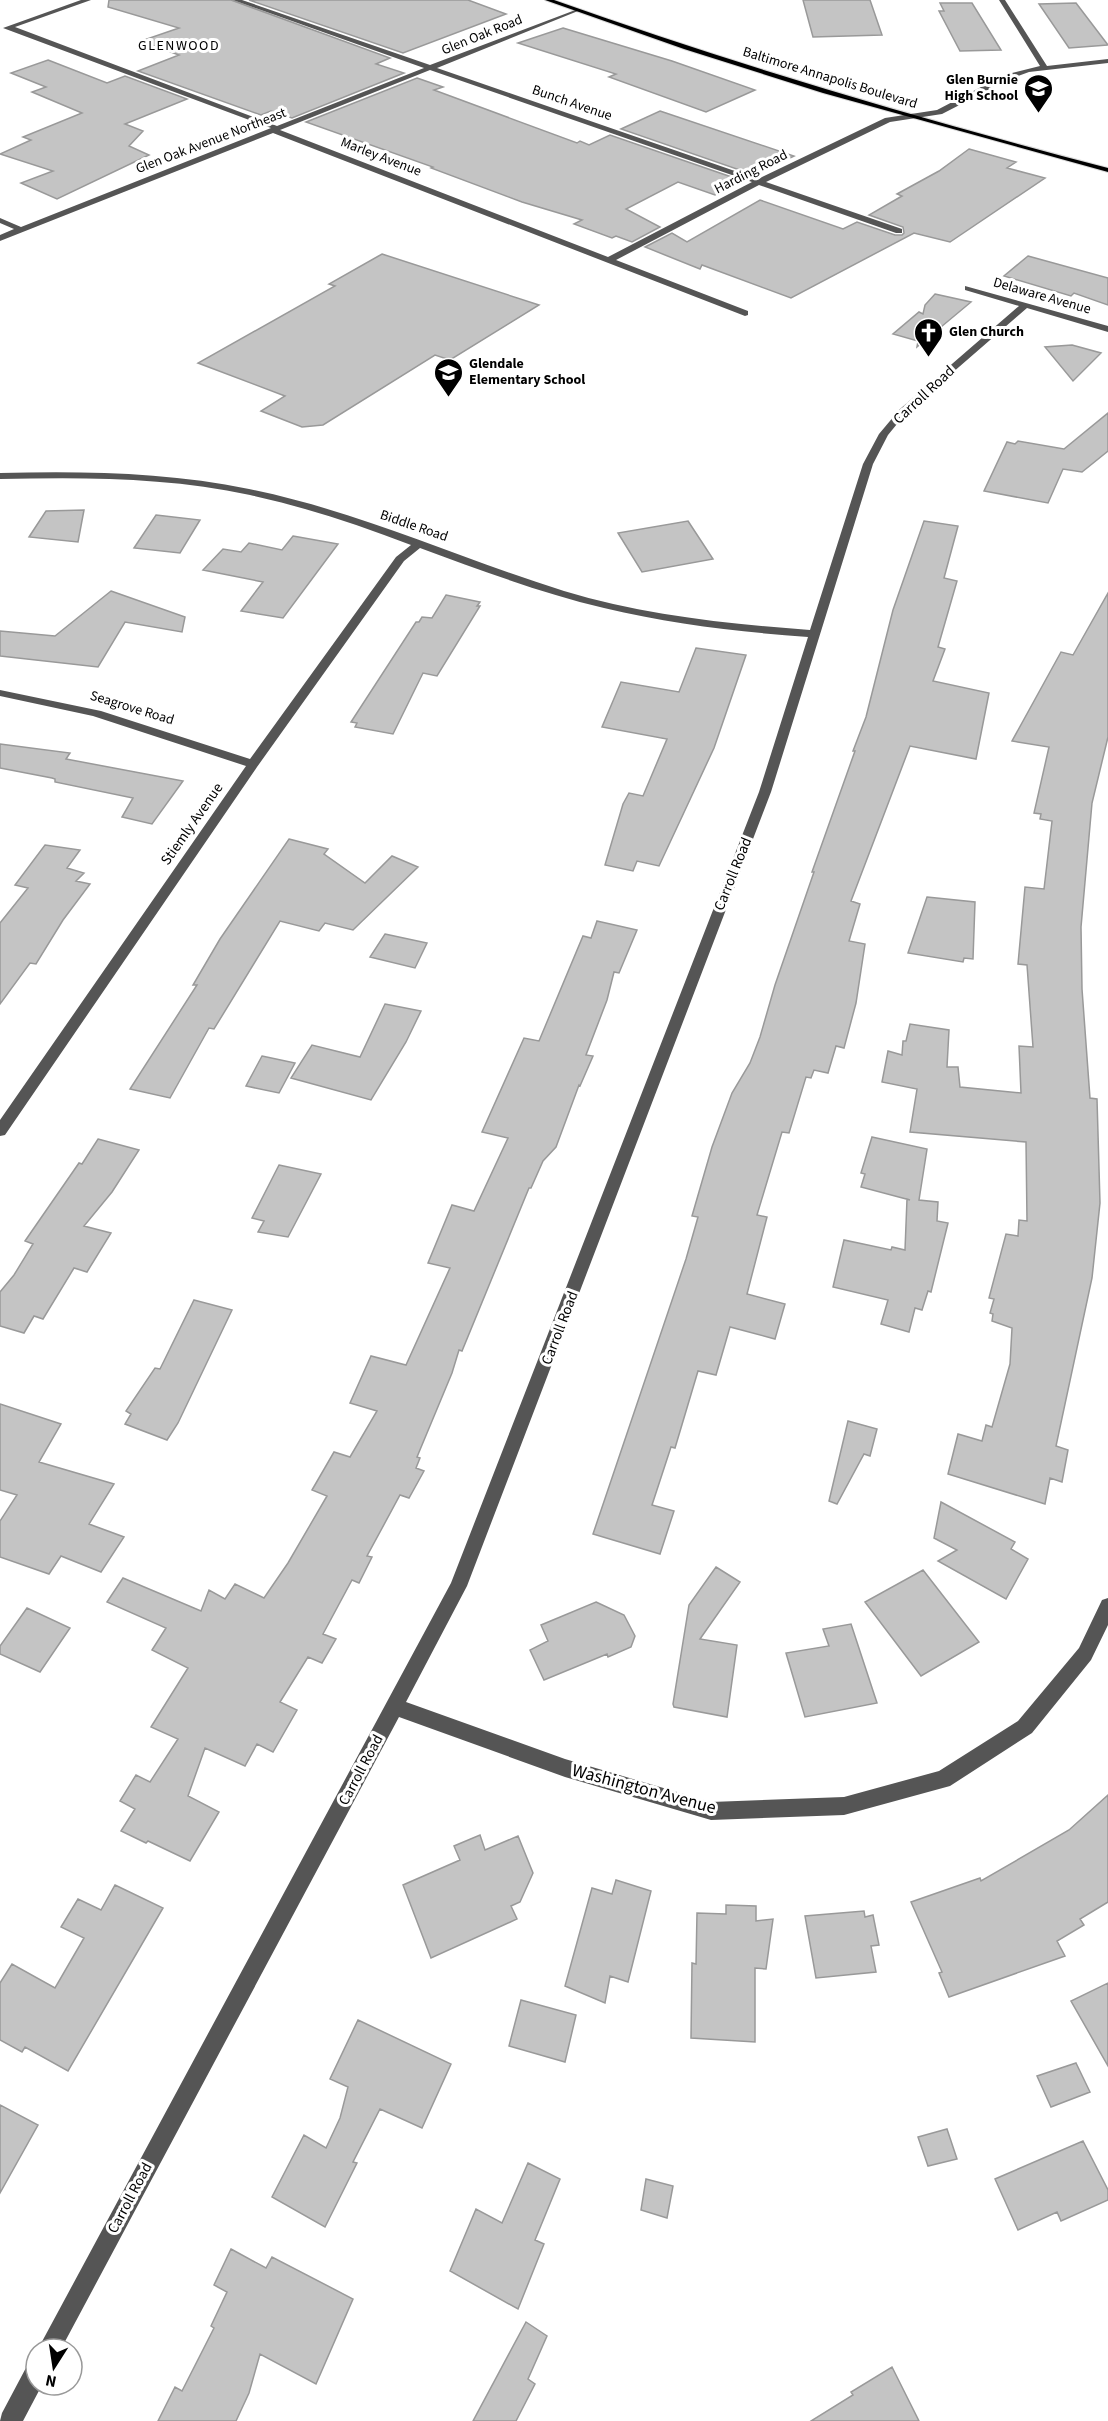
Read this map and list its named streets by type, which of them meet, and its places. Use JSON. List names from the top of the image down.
{
  "streets": {
    "main road": ["Baltimore Annapolis Boulevard"],
    "street": [
      "Glen Oak Road",
      "Bunch Avenue",
      "Glen Oak Avenue Northeast",
      "Marley Avenue",
      "Harding Road",
      "Delaware Avenue",
      "Carroll Road",
      "Biddle Road",
      "Seagrove Road",
      "Stiemly Avenue",
      "Washington Avenue"
    ]
  },
  "crossings": [
    ["Glen Oak Road", "Baltimore Annapolis Boulevard"],
    ["Glen Oak Road", "Bunch Avenue"],
    ["Glen Oak Road", "Glen Oak Avenue Northeast"],
    ["Baltimore Annapolis Boulevard", "Harding Road"],
    ["Bunch Avenue", "Glen Oak Avenue Northeast"],
    ["Bunch Avenue", "Harding Road"],
    ["Glen Oak Avenue Northeast", "Marley Avenue"],
    ["Marley Avenue", "Harding Road"],
    ["Delaware Avenue", "Carroll Road"],
    ["Carroll Road", "Biddle Road"],
    ["Carroll Road", "Washington Avenue"],
    ["Biddle Road", "Stiemly Avenue"],
    ["Seagrove Road", "Stiemly Avenue"]
  ],
  "districts": ["GLENWOOD"],
  "places": {
    "school or university": ["Glen Burnie High School", "Glendale Elementary School"],
    "church": ["Glen Church"]
  },
  "north": "bottom"
}
